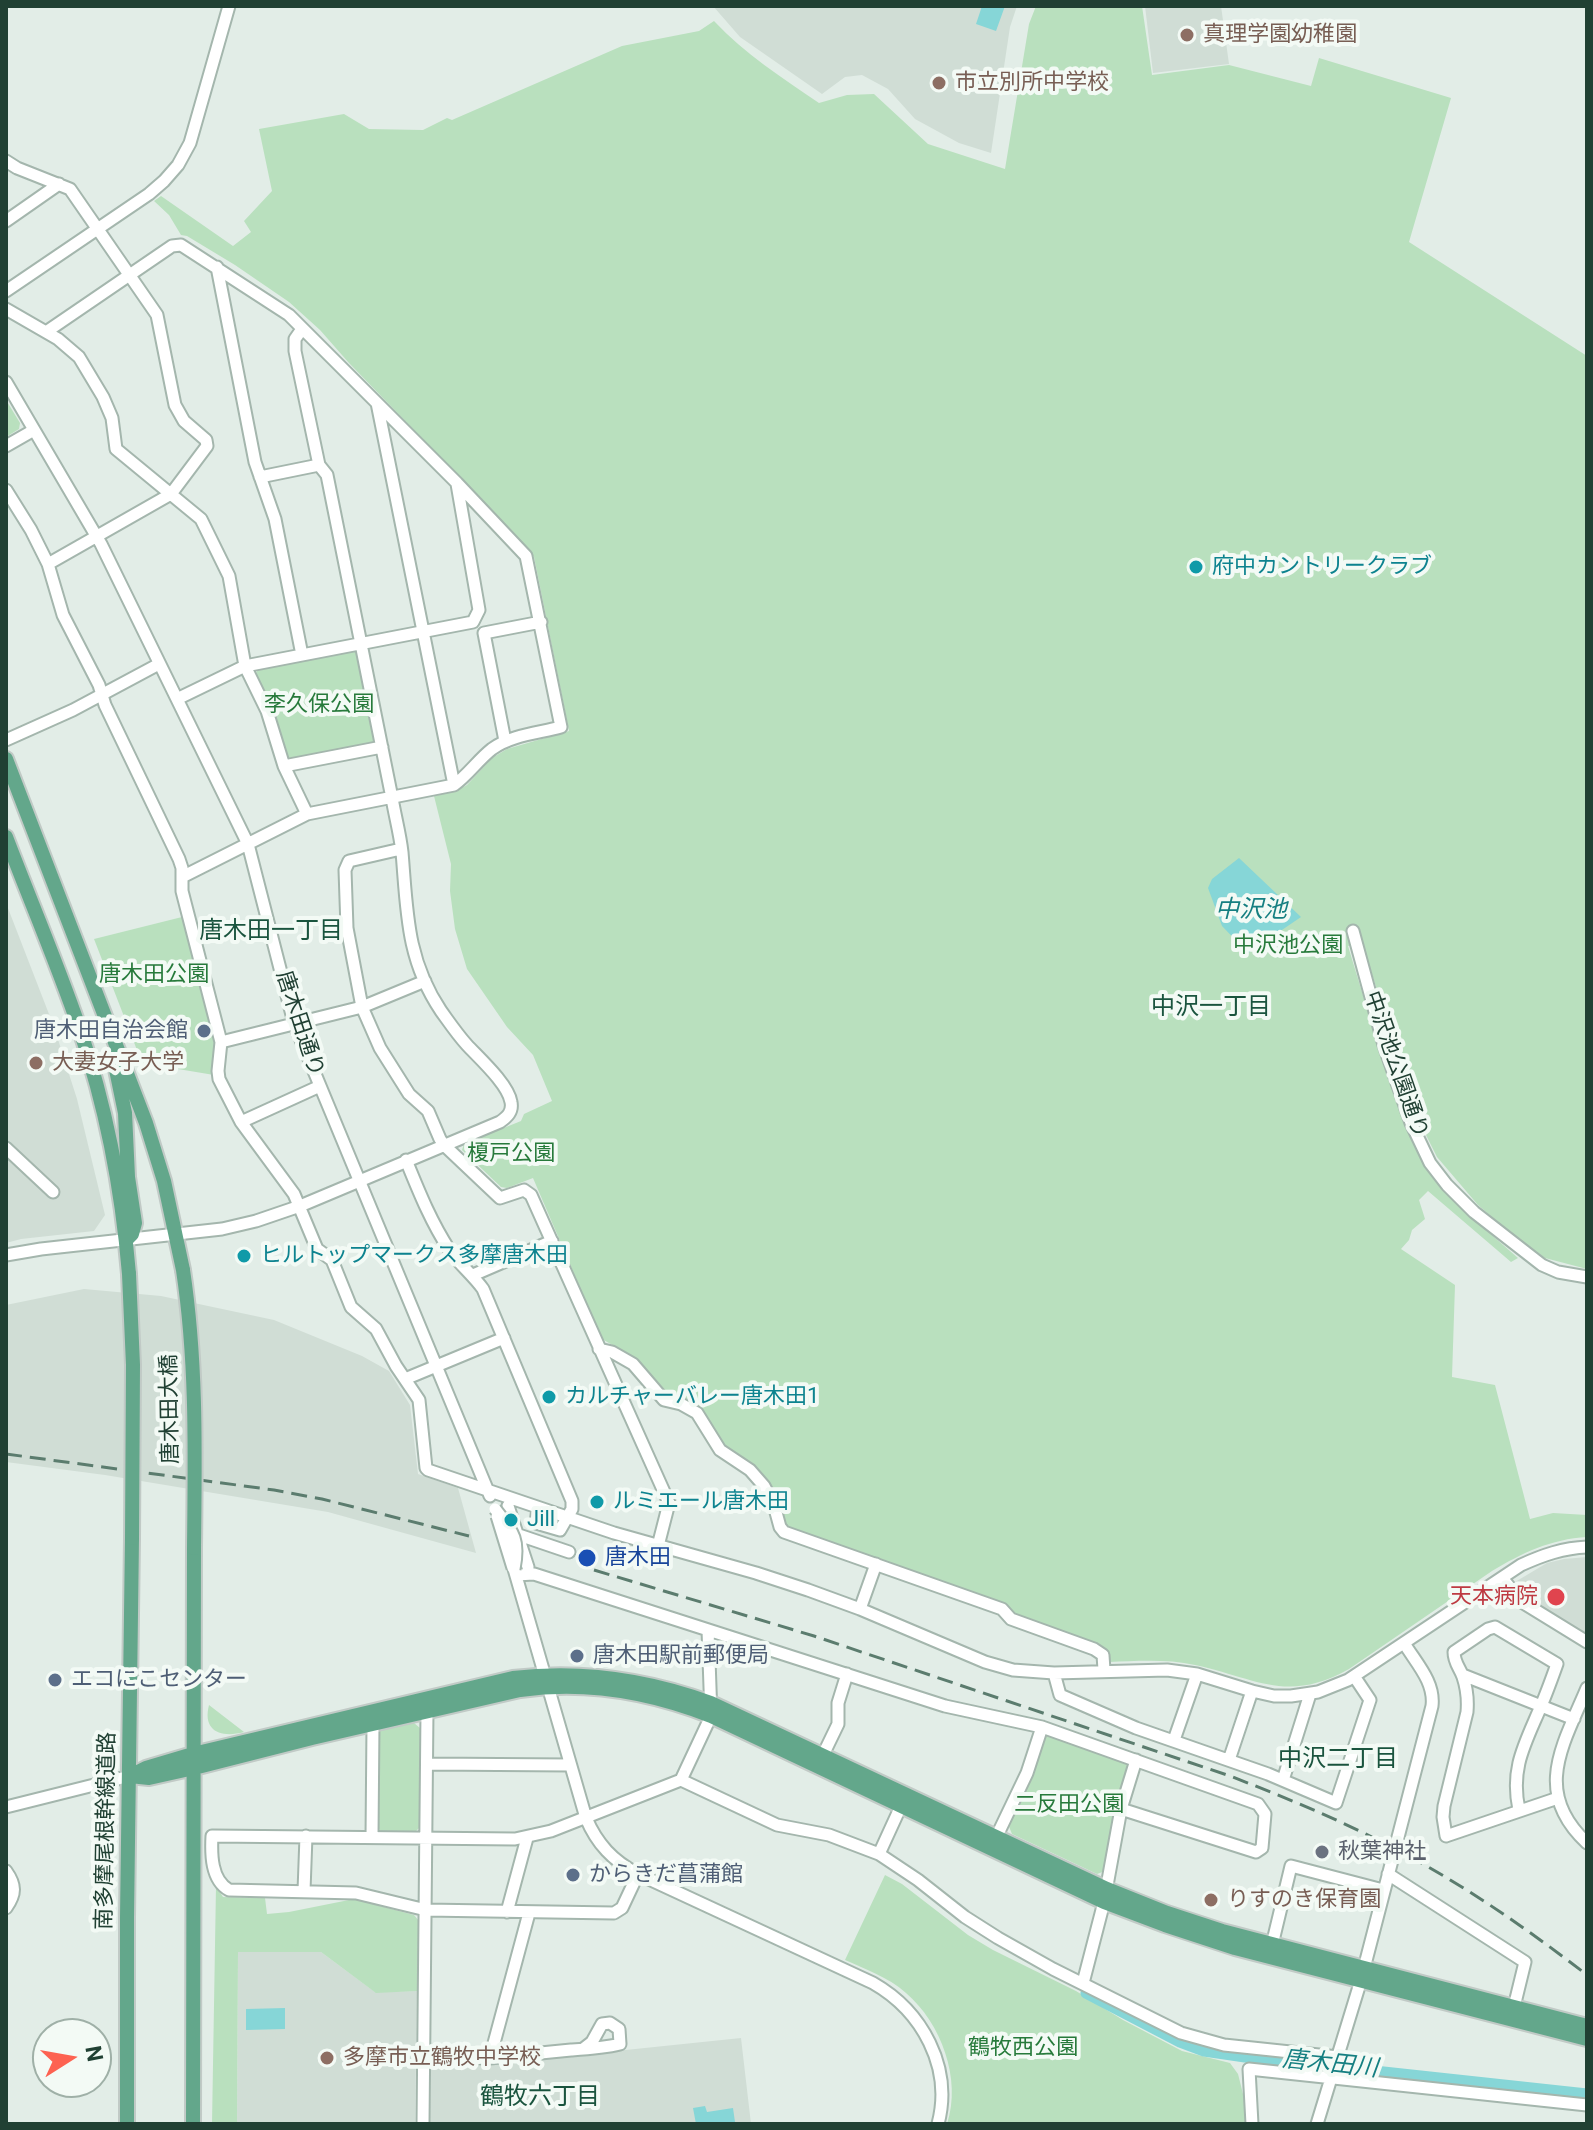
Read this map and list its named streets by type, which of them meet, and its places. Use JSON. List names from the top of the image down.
{
  "streets": {
    "main road": ["唐木田大橋", "南多摩尾根幹線道路"],
    "street": ["唐木田通り", "中沢池公園通り"]
  },
  "crossings": [
    ["唐木田大橋", "南多摩尾根幹線道路"]
  ],
  "districts": [
    "唐木田一丁目",
    "中沢一丁目",
    "中沢二丁目",
    "鶴牧六丁目"
  ],
  "water": ["中沢池", "唐木田川"],
  "parks": [
    "李久保公園",
    "中沢池公園",
    "唐木田公園",
    "榎戸公園",
    "二反田公園",
    "鶴牧西公園"
  ],
  "places": [
    "真理学園幼稚園",
    "市立別所中学校",
    "府中カントリークラブ",
    "唐木田自治会館",
    "大妻女子大学",
    "ヒルトップマークス多摩唐木田",
    "カルチャーバレー唐木田1",
    "ルミエール唐木田",
    "Jill",
    "唐木田",
    "天本病院",
    "唐木田駅前郵便局",
    "エコにこセンター",
    "秋葉神社",
    "からきだ菖蒲館",
    "りすのき保育園",
    "多摩市立鶴牧中学校"
  ],
  "north": "right"
}
